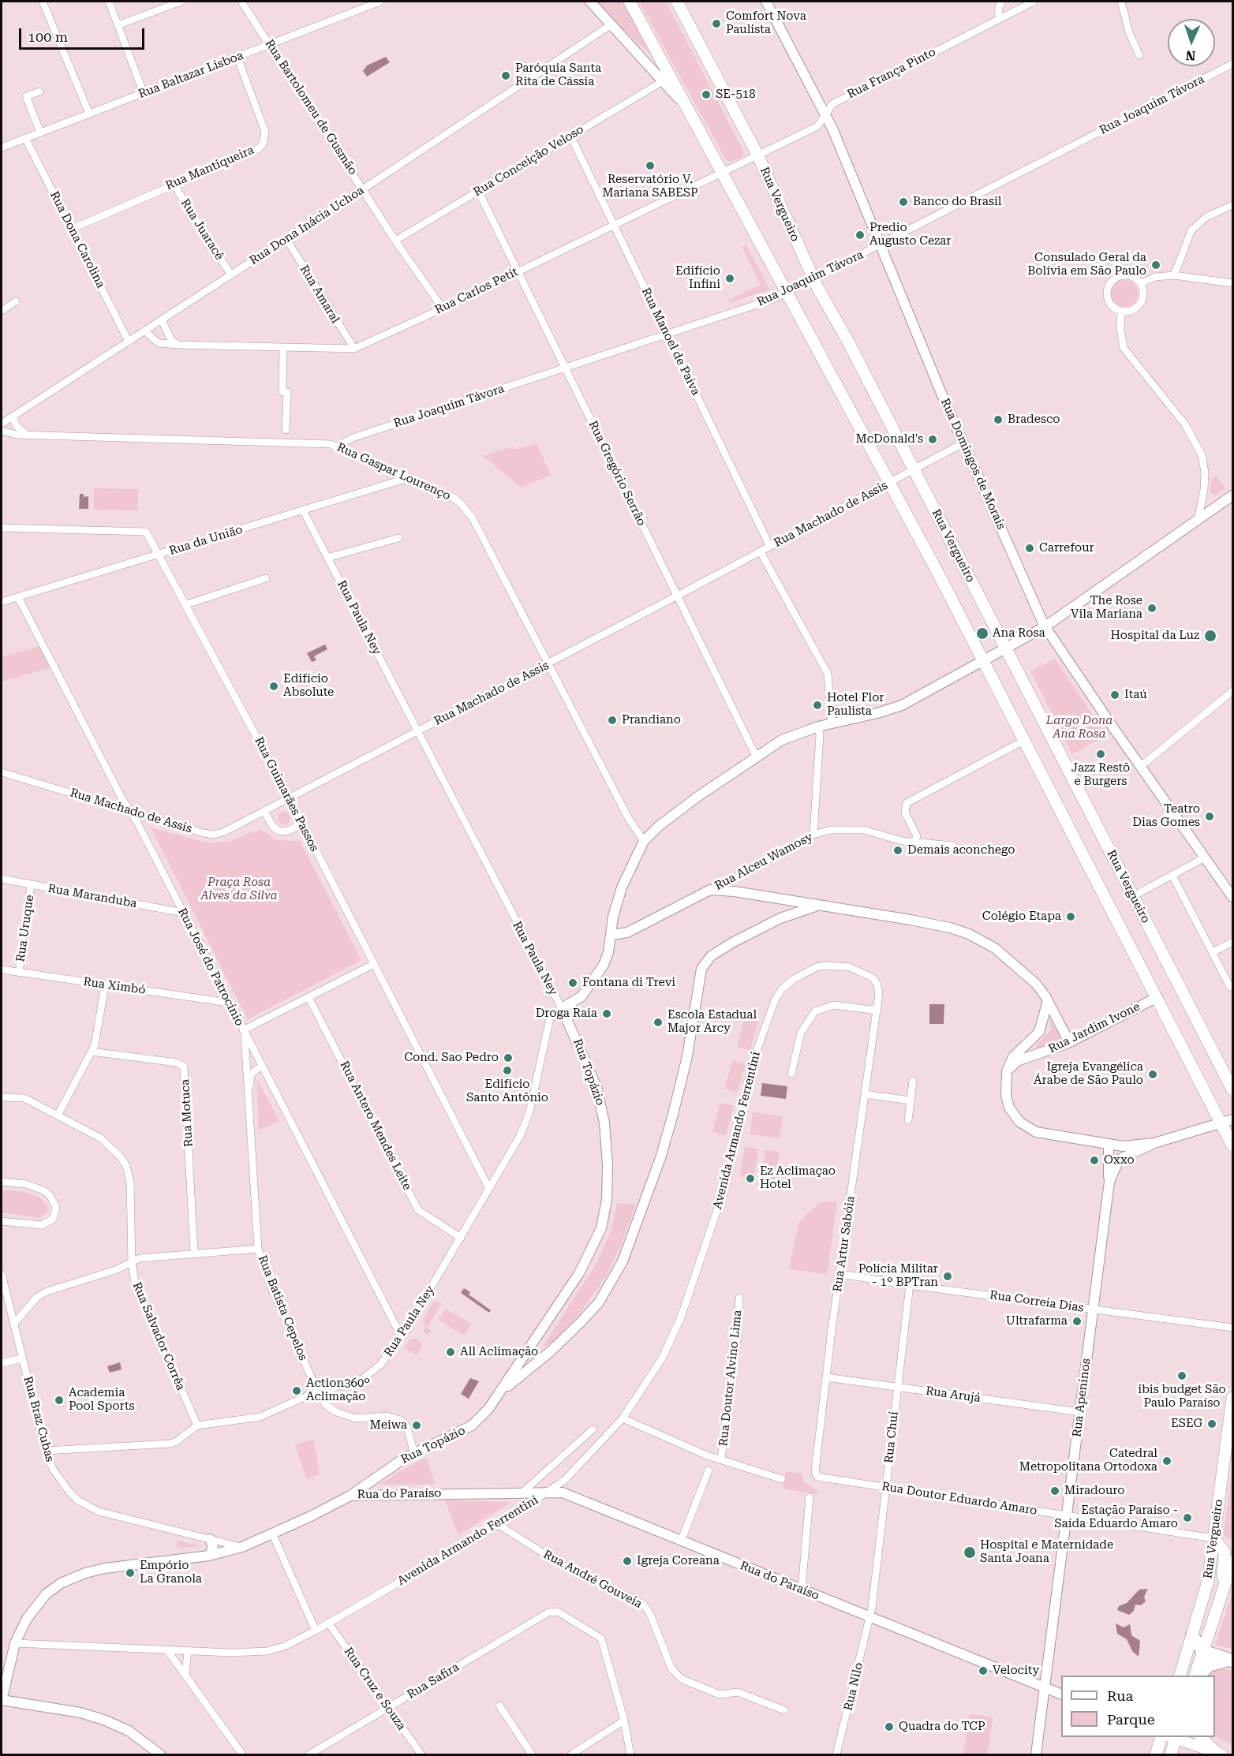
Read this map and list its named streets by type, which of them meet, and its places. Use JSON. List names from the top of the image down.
{
  "streets": {
    "main road": ["Rua Vergueiro"],
    "street": [
      "Rua França Pinto",
      "Rua Baltazar Lisboa",
      "Rua Joaquim Távora",
      "Rua Bartolomeu de Gusmão",
      "Rua Conceição Veloso",
      "Rua Mantiqueira",
      "Rua Dona Inácia Uchoa",
      "Rua Juaracê",
      "Rua Dona Carolina",
      "Rua Carlos Petit",
      "Rua Amaral",
      "Rua Manoel de Paiva",
      "Rua Domingos de Morais",
      "Rua Gaspar Lourenço",
      "Rua Gregório Serrão",
      "Rua Machado de Assis",
      "Rua da União",
      "Rua Paula Ney",
      "Rua Guimarães Passos",
      "Rua Alceu Wamosy",
      "Rua Maranduba",
      "Rua Uruque",
      "Rua José do Patrocínio",
      "Rua Ximbó",
      "Rua Jardim Ivone",
      "Rua Topázio",
      "Rua Motuca",
      "Rua Antero Mendes Leite",
      "Avenida Armando Ferrentini",
      "Rua Artur Sabóia",
      "Rua Correia Dias",
      "Rua Batista Cepelos",
      "Rua Salvador Corrêa",
      "Rua Doutor Alvino Lima",
      "Rua Arujá",
      "Rua Apeninos",
      "Rua Braz Cubas",
      "Rua Chuí",
      "Rua do Paraíso",
      "Rua Doutor Eduardo Amaro",
      "Rua André Gouveia",
      "Rua Safira",
      "Rua Nilo",
      "Rua Cruz e Souza"
    ]
  },
  "crossings": [
    ["Rua França Pinto", "Rua Vergueiro"],
    ["Rua França Pinto", "Rua Carlos Petit"],
    ["Rua França Pinto", "Rua Domingos de Morais"],
    ["Rua Baltazar Lisboa", "Rua Bartolomeu de Gusmão"],
    ["Rua Baltazar Lisboa", "Rua Mantiqueira"],
    ["Rua Baltazar Lisboa", "Rua Dona Carolina"],
    ["Rua Joaquim Távora", "Rua Vergueiro"],
    ["Rua Joaquim Távora", "Rua Manoel de Paiva"],
    ["Rua Joaquim Távora", "Rua Domingos de Morais"],
    ["Rua Joaquim Távora", "Rua Gaspar Lourenço"],
    ["Rua Joaquim Távora", "Rua Gregório Serrão"],
    ["Rua Bartolomeu de Gusmão", "Rua Conceição Veloso"],
    ["Rua Bartolomeu de Gusmão", "Rua Dona Inácia Uchoa"],
    ["Rua Bartolomeu de Gusmão", "Rua Carlos Petit"],
    ["Rua Conceição Veloso", "Rua Vergueiro"],
    ["Rua Conceição Veloso", "Rua Manoel de Paiva"],
    ["Rua Conceição Veloso", "Rua Gregório Serrão"],
    ["Rua Mantiqueira", "Rua Juaracê"],
    ["Rua Mantiqueira", "Rua Dona Carolina"],
    ["Rua Vergueiro", "Rua Dona Inácia Uchoa"],
    ["Rua Vergueiro", "Rua Carlos Petit"],
    ["Rua Vergueiro", "Rua Machado de Assis"],
    ["Rua Vergueiro", "Rua Jardim Ivone"],
    ["Rua Vergueiro", "Rua Doutor Eduardo Amaro"],
    ["Rua Dona Inácia Uchoa", "Rua Juaracê"],
    ["Rua Dona Inácia Uchoa", "Rua Dona Carolina"],
    ["Rua Dona Inácia Uchoa", "Rua Carlos Petit"],
    ["Rua Dona Inácia Uchoa", "Rua Amaral"],
    ["Rua Carlos Petit", "Rua Amaral"],
    ["Rua Carlos Petit", "Rua Manoel de Paiva"],
    ["Rua Carlos Petit", "Rua Gregório Serrão"],
    ["Rua Manoel de Paiva", "Rua Machado de Assis"],
    ["Rua Domingos de Morais", "Rua Machado de Assis"],
    ["Rua Gaspar Lourenço", "Rua Machado de Assis"],
    ["Rua Gaspar Lourenço", "Rua da União"],
    ["Rua Gregório Serrão", "Rua Machado de Assis"],
    ["Rua Machado de Assis", "Rua Paula Ney"],
    ["Rua Machado de Assis", "Rua Guimarães Passos"],
    ["Rua Machado de Assis", "Rua José do Patrocínio"],
    ["Rua da União", "Rua Paula Ney"],
    ["Rua da União", "Rua Guimarães Passos"],
    ["Rua da União", "Rua José do Patrocínio"],
    ["Rua Paula Ney", "Rua Guimarães Passos"],
    ["Rua Paula Ney", "Rua José do Patrocínio"],
    ["Rua Paula Ney", "Rua Topázio"],
    ["Rua Paula Ney", "Rua Antero Mendes Leite"],
    ["Rua Paula Ney", "Rua Batista Cepelos"],
    ["Rua Paula Ney", "Rua Salvador Corrêa"],
    ["Rua Maranduba", "Rua Uruque"],
    ["Rua Maranduba", "Rua José do Patrocínio"],
    ["Rua Uruque", "Rua Ximbó"],
    ["Rua José do Patrocínio", "Rua Ximbó"],
    ["Rua José do Patrocínio", "Rua Batista Cepelos"],
    ["Rua Topázio", "Avenida Armando Ferrentini"],
    ["Rua Topázio", "Rua Batista Cepelos"],
    ["Rua Topázio", "Rua Braz Cubas"],
    ["Rua Topázio", "Rua do Paraíso"],
    ["Avenida Armando Ferrentini", "Rua Artur Sabóia"],
    ["Avenida Armando Ferrentini", "Rua do Paraíso"],
    ["Avenida Armando Ferrentini", "Rua André Gouveia"],
    ["Avenida Armando Ferrentini", "Rua Cruz e Souza"],
    ["Rua Artur Sabóia", "Rua Correia Dias"],
    ["Rua Artur Sabóia", "Rua Arujá"],
    ["Rua Artur Sabóia", "Rua Doutor Eduardo Amaro"],
    ["Rua Correia Dias", "Rua Apeninos"],
    ["Rua Correia Dias", "Rua Chuí"],
    ["Rua Arujá", "Rua Apeninos"],
    ["Rua Arujá", "Rua Chuí"],
    ["Rua Apeninos", "Rua do Paraíso"],
    ["Rua Apeninos", "Rua Doutor Eduardo Amaro"],
    ["Rua Chuí", "Rua do Paraíso"],
    ["Rua Chuí", "Rua Doutor Eduardo Amaro"],
    ["Rua Chuí", "Rua Nilo"],
    ["Rua do Paraíso", "Rua Nilo"],
    ["Rua Safira", "Rua Cruz e Souza"]
  ],
  "parks": ["Largo Dona Ana Rosa", "Praça Rosa Alves da Silva"],
  "places": [
    "Comfort Nova Paulista",
    "Paróquia Santa Rita de Cássia",
    "SE-518",
    "Reservatório V. Mariana SABESP",
    "Banco do Brasil",
    "Predio Augusto Cezar",
    "Consulado Geral da Bolívia em São Paulo",
    "Edifício Infini",
    "Bradesco",
    "McDonald's",
    "Carrefour",
    "The Rose Vila Mariana",
    "Ana Rosa",
    "Hospital da Luz",
    "Edifício Absolute",
    "Itaú",
    "Hotel Flor Paulista",
    "Prandiano",
    "Jazz Restô e Burgers",
    "Teatro Dias Gomes",
    "Demais aconchego",
    "Colégio Etapa",
    "Fontana di Trevi",
    "Droga Raia",
    "Escola Estadual Major Arcy",
    "Cond. Sao Pedro",
    "Edifício Santo Antônio",
    "Igreja Evangélica Árabe de São Paulo",
    "Oxxo",
    "Ez Aclimaçao Hotel",
    "Polícia Militar - 1º BPTran",
    "Ultrafarma",
    "All Aclimação",
    "ibis budget São Paulo Paraíso",
    "Action360º Aclimação",
    "Academia Pool Sports",
    "ESEG",
    "Meiwa",
    "Catedral Metropolitana Ortodoxa",
    "Miradouro",
    "Estação Paraíso - Saída Eduardo Amaro",
    "Hospital e Maternidade Santa Joana",
    "Igreja Coreana",
    "Empório La Granola",
    "Velocity",
    "Quadra do TCP"
  ],
  "legend": ["Rua", "Parque"],
  "scale_bar": "100 m",
  "north": "bottom"
}
